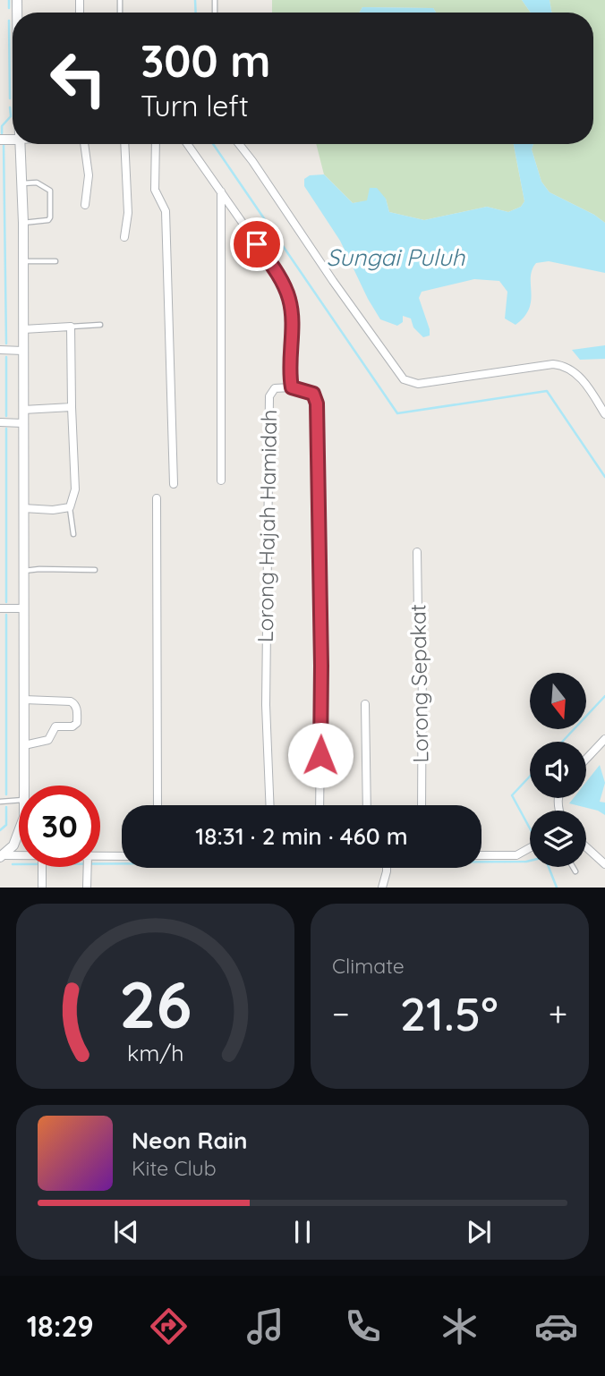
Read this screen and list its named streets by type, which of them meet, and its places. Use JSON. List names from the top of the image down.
{
  "streets": {
    "street": ["Lorong Hajah Hamidah", "Lorong Sepakat"]
  },
  "water": ["Sungai Puluh"],
  "north": "bottom",
  "page": {
    "turn": ["300 m", "Turn left"],
    "limit": "30",
    "trip": "18:31 · 2 min · 460 m",
    "tile": "Climate",
    "heat": ["−", "21.5°", "+"],
    "song": ["Neon Rain", "Kite Club"],
    "tabs": "18:29",
    "gauge": ["26", "km/h"]
  }
}
